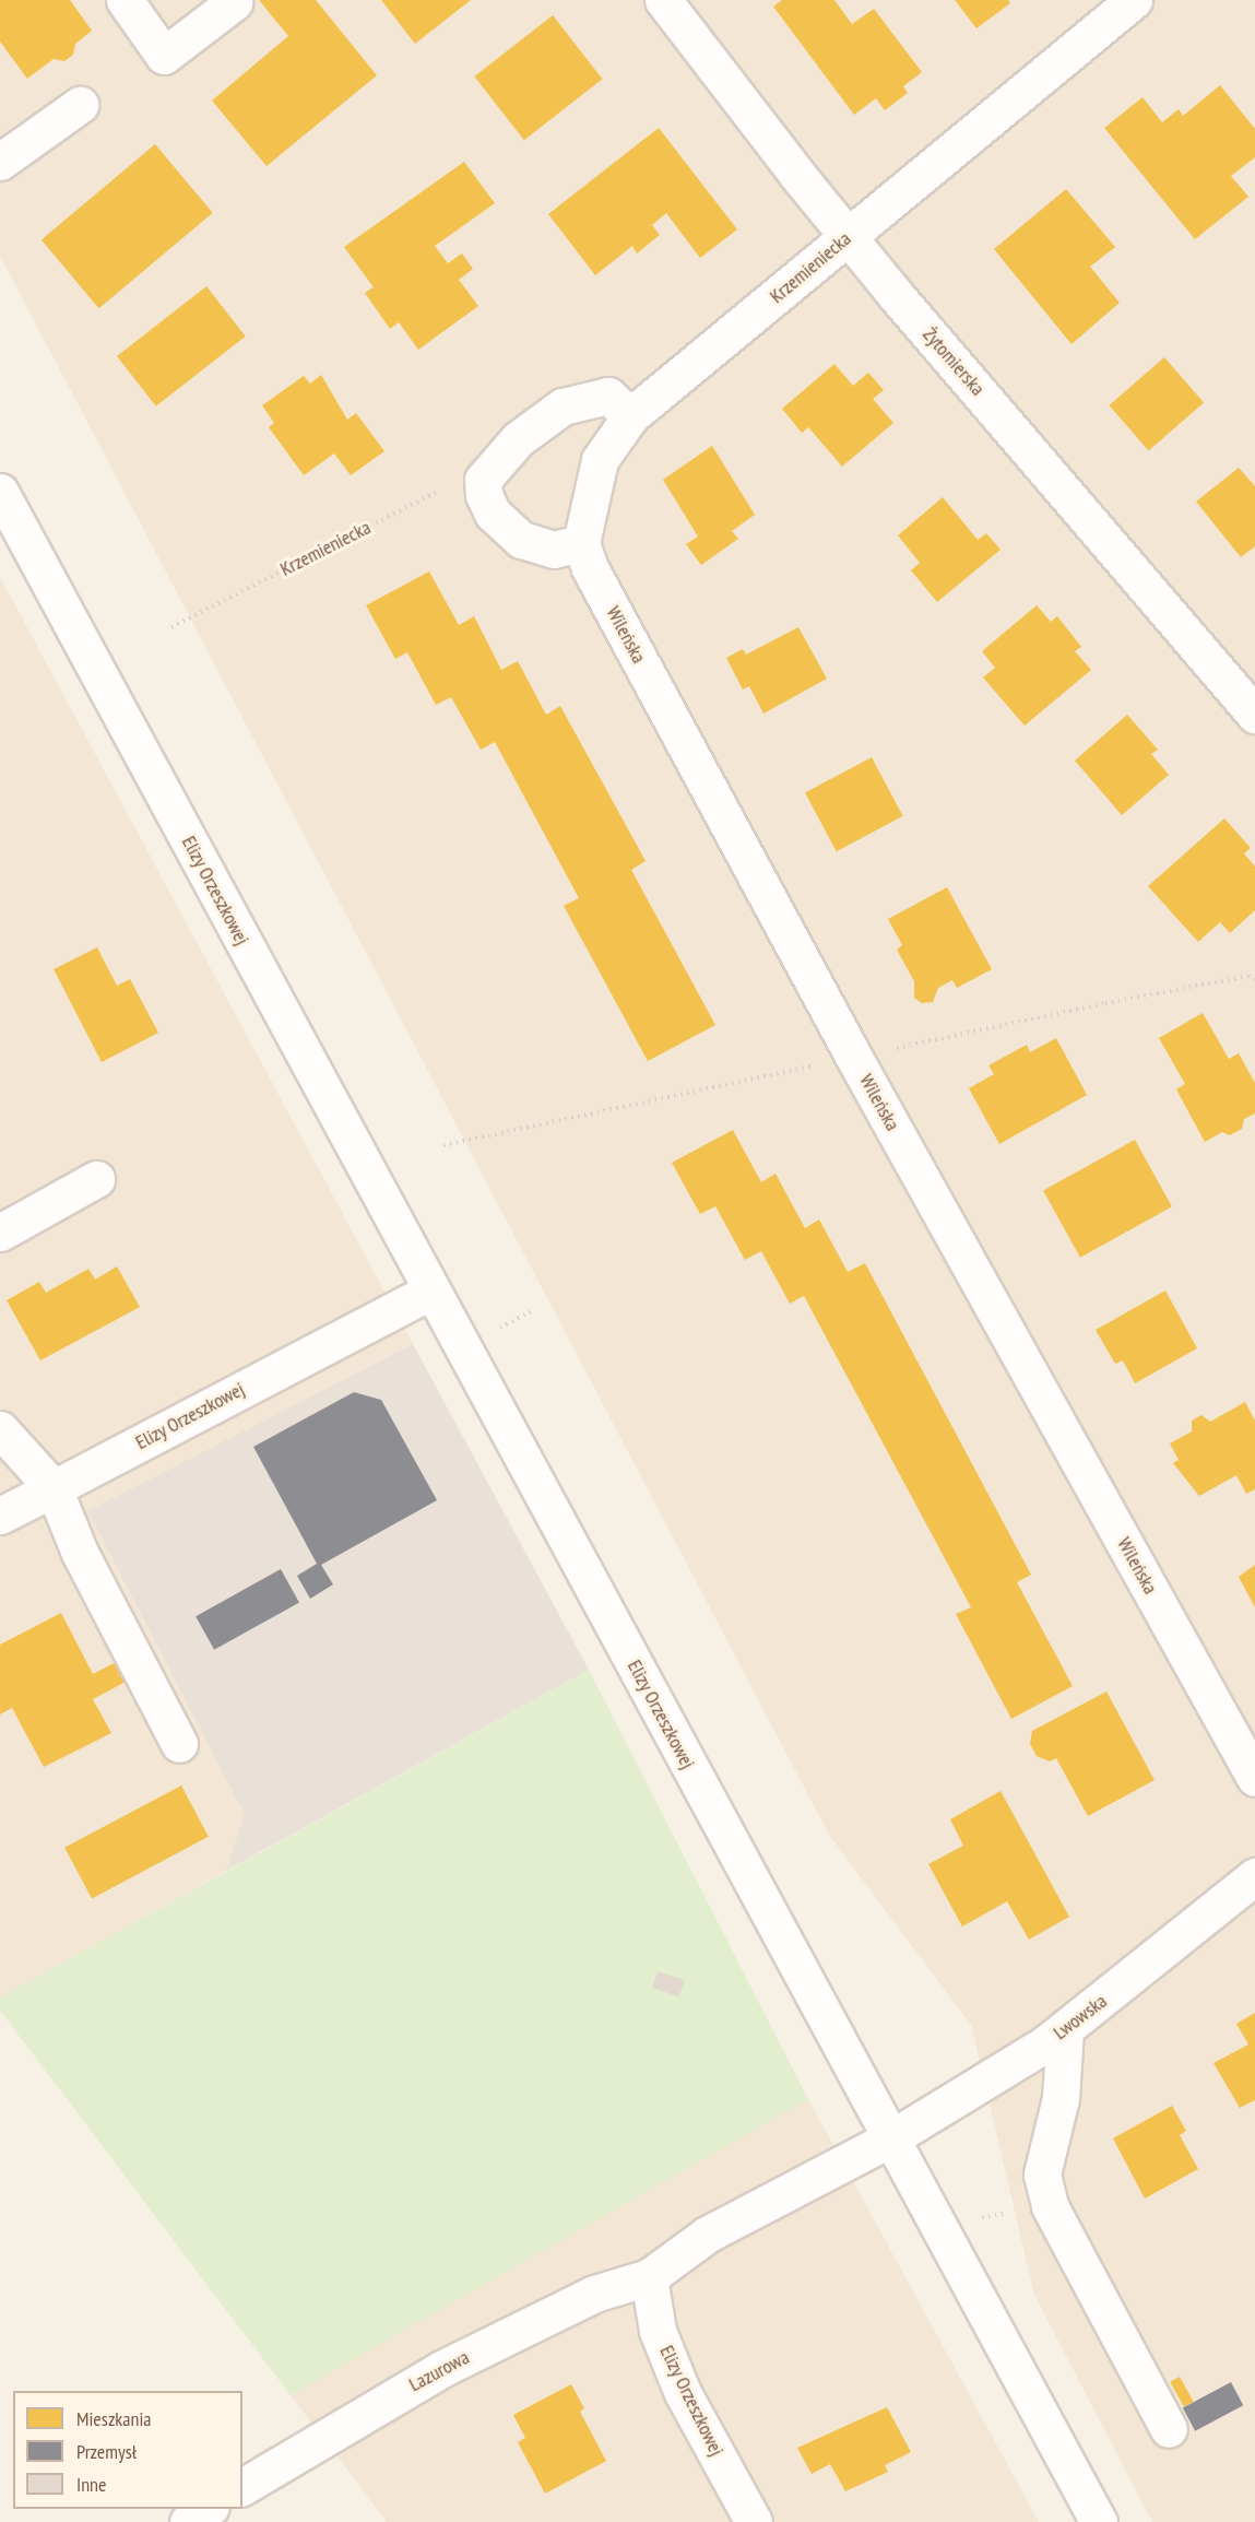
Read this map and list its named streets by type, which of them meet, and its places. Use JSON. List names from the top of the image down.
{
  "streets": {
    "street": [
      "Krzemieniecka",
      "Żytomierska",
      "Wileńska",
      "Elizy Orzeszkowej",
      "Lwowska",
      "Lazurowa"
    ]
  },
  "crossings": [
    ["Krzemieniecka", "Żytomierska"],
    ["Elizy Orzeszkowej", "Lwowska"],
    ["Elizy Orzeszkowej", "Lazurowa"]
  ],
  "legend": ["Mieszkania", "Przemysł", "Inne"]
}
